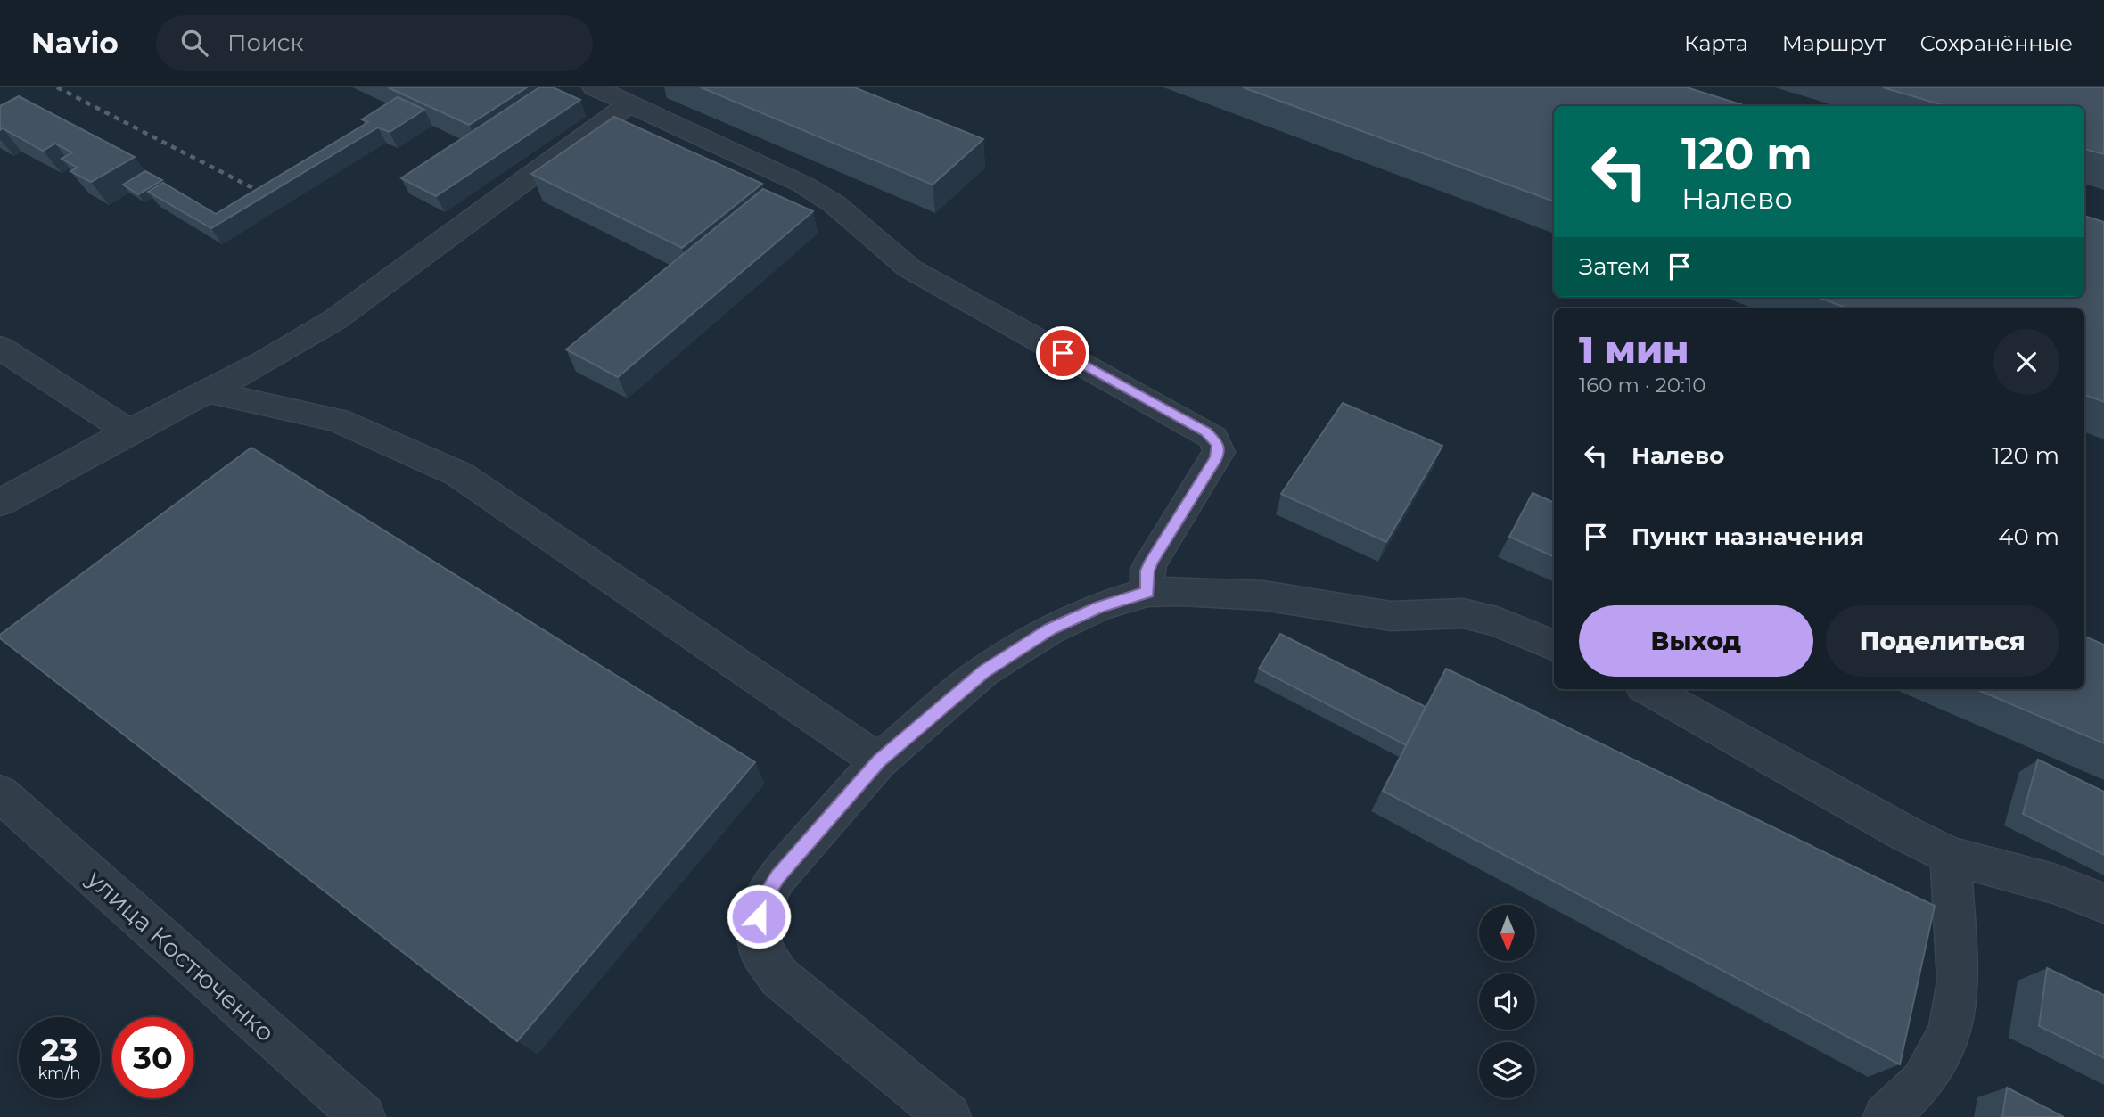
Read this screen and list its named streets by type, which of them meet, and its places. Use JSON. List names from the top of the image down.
{
  "streets": {
    "street": ["улица Костюченко"]
  },
  "north": "bottom",
  "page": {
    "header": "Navio",
    "search": "Поиск",
    "nav": ["Карта", "Маршрут", "Сохранённые"],
    "turn": ["120 m", "Налево"],
    "then": "Затем",
    "heading": ["1 мин", "160 m · 20:10"],
    "list": [
      {
        "name": "Налево",
        "value": "120 m"
      },
      {
        "name": "Пункт назначения",
        "value": "40 m"
      }
    ],
    "buttons": ["Выход", "Поделиться"],
    "speed": "23 km/h",
    "limit": "30"
  }
}
